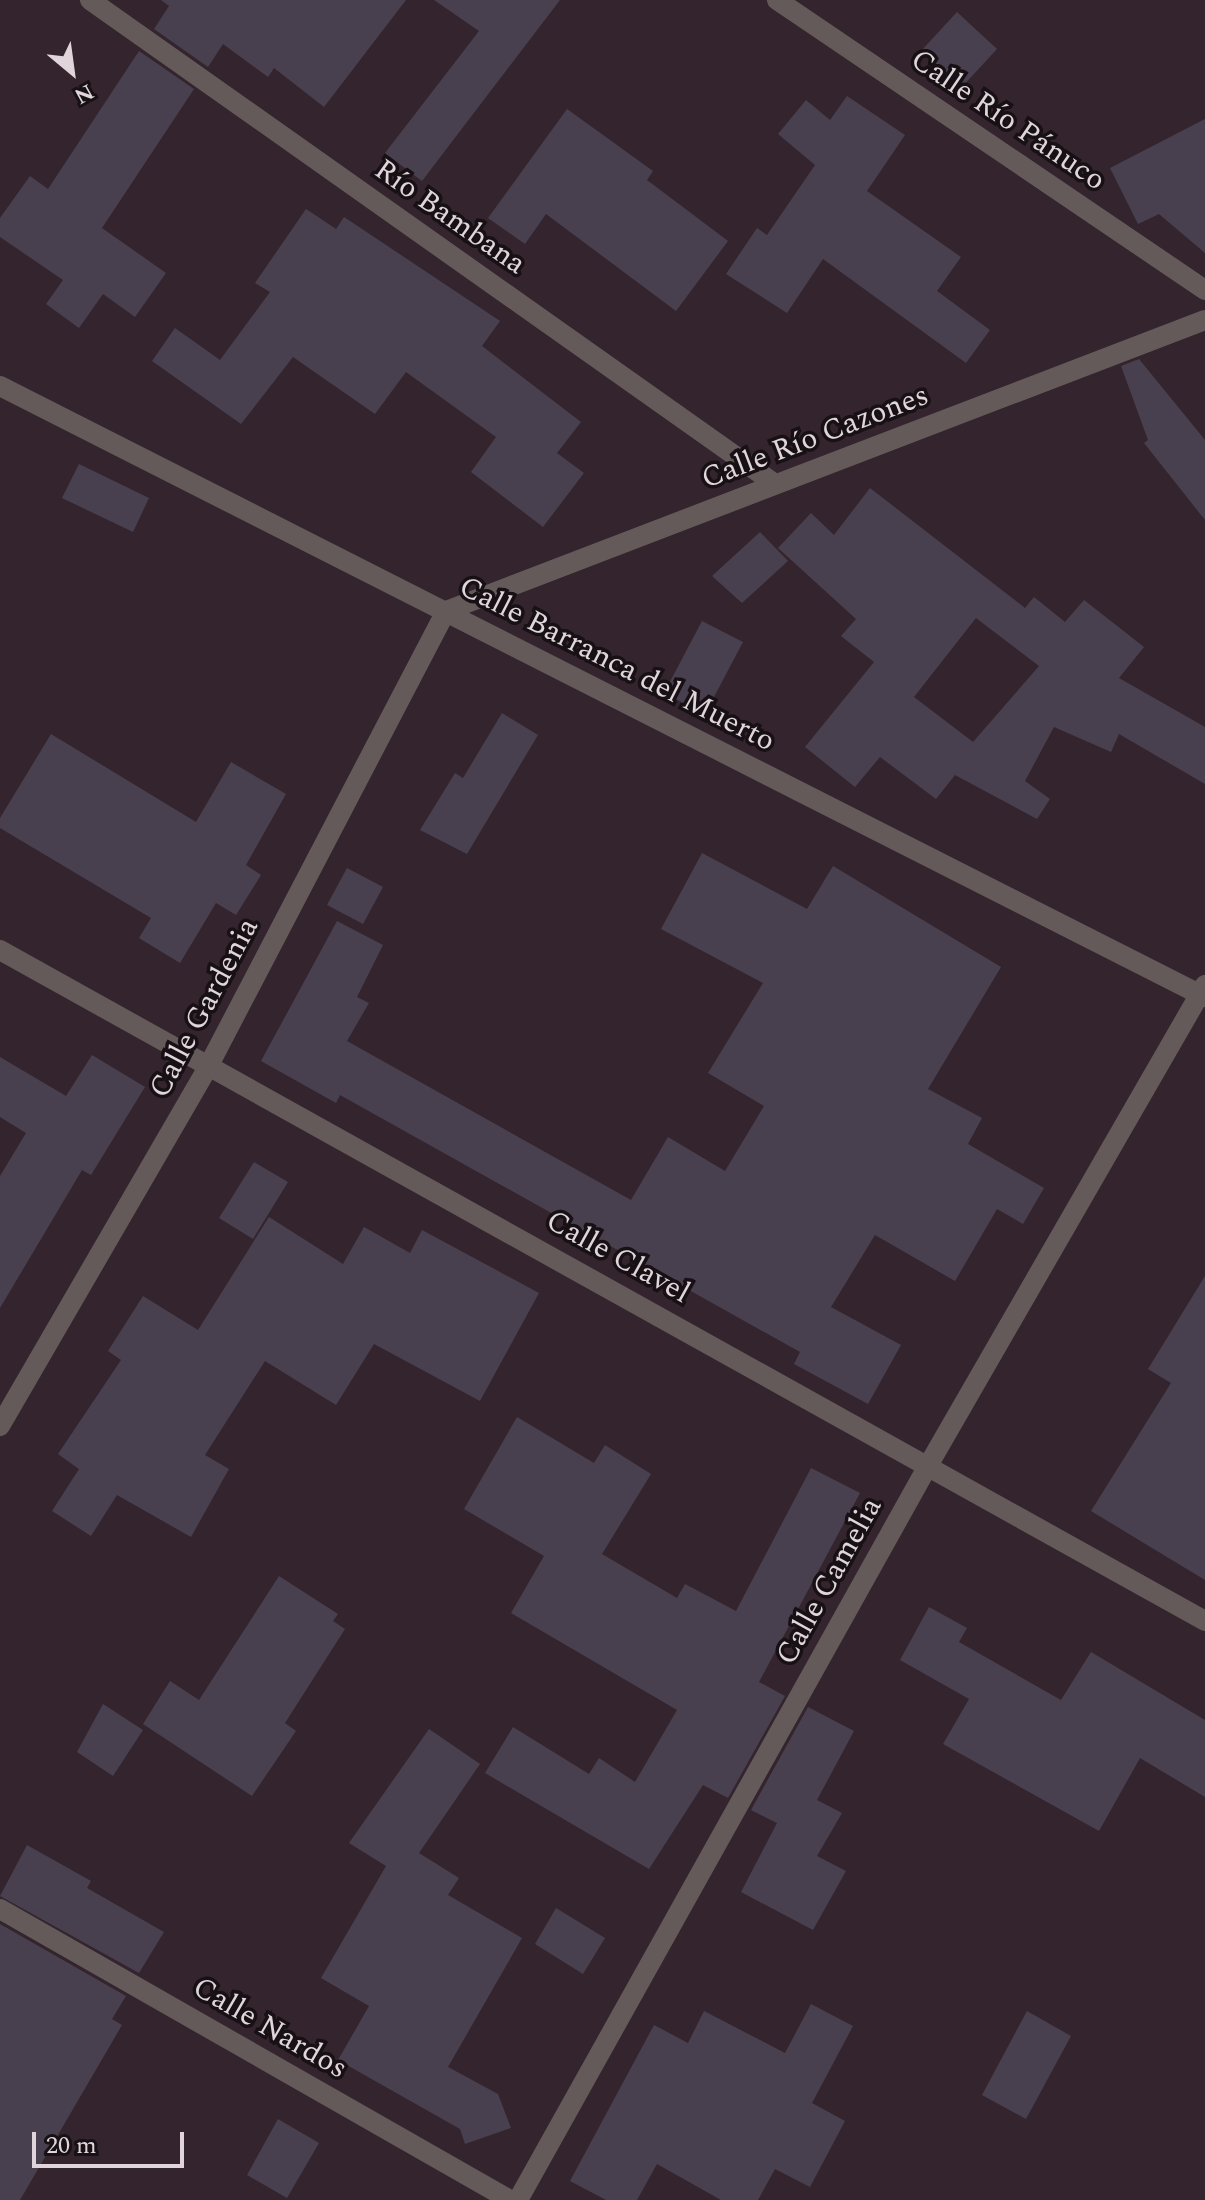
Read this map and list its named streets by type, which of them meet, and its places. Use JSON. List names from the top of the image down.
{
  "streets": {
    "street": [
      "Calle Río Pánuco",
      "Río Bambana",
      "Calle Río Cazones",
      "Calle Barranca del Muerto",
      "Calle Gardenia",
      "Calle Clavel",
      "Calle Camelia",
      "Calle Nardos"
    ]
  },
  "crossings": [
    ["Río Bambana", "Calle Río Cazones"],
    ["Calle Río Cazones", "Calle Barranca del Muerto"],
    ["Calle Río Cazones", "Calle Gardenia"],
    ["Calle Barranca del Muerto", "Calle Gardenia"],
    ["Calle Barranca del Muerto", "Calle Camelia"],
    ["Calle Gardenia", "Calle Clavel"],
    ["Calle Clavel", "Calle Camelia"]
  ],
  "scale_bar": "20 m",
  "north": "bottom right"
}
